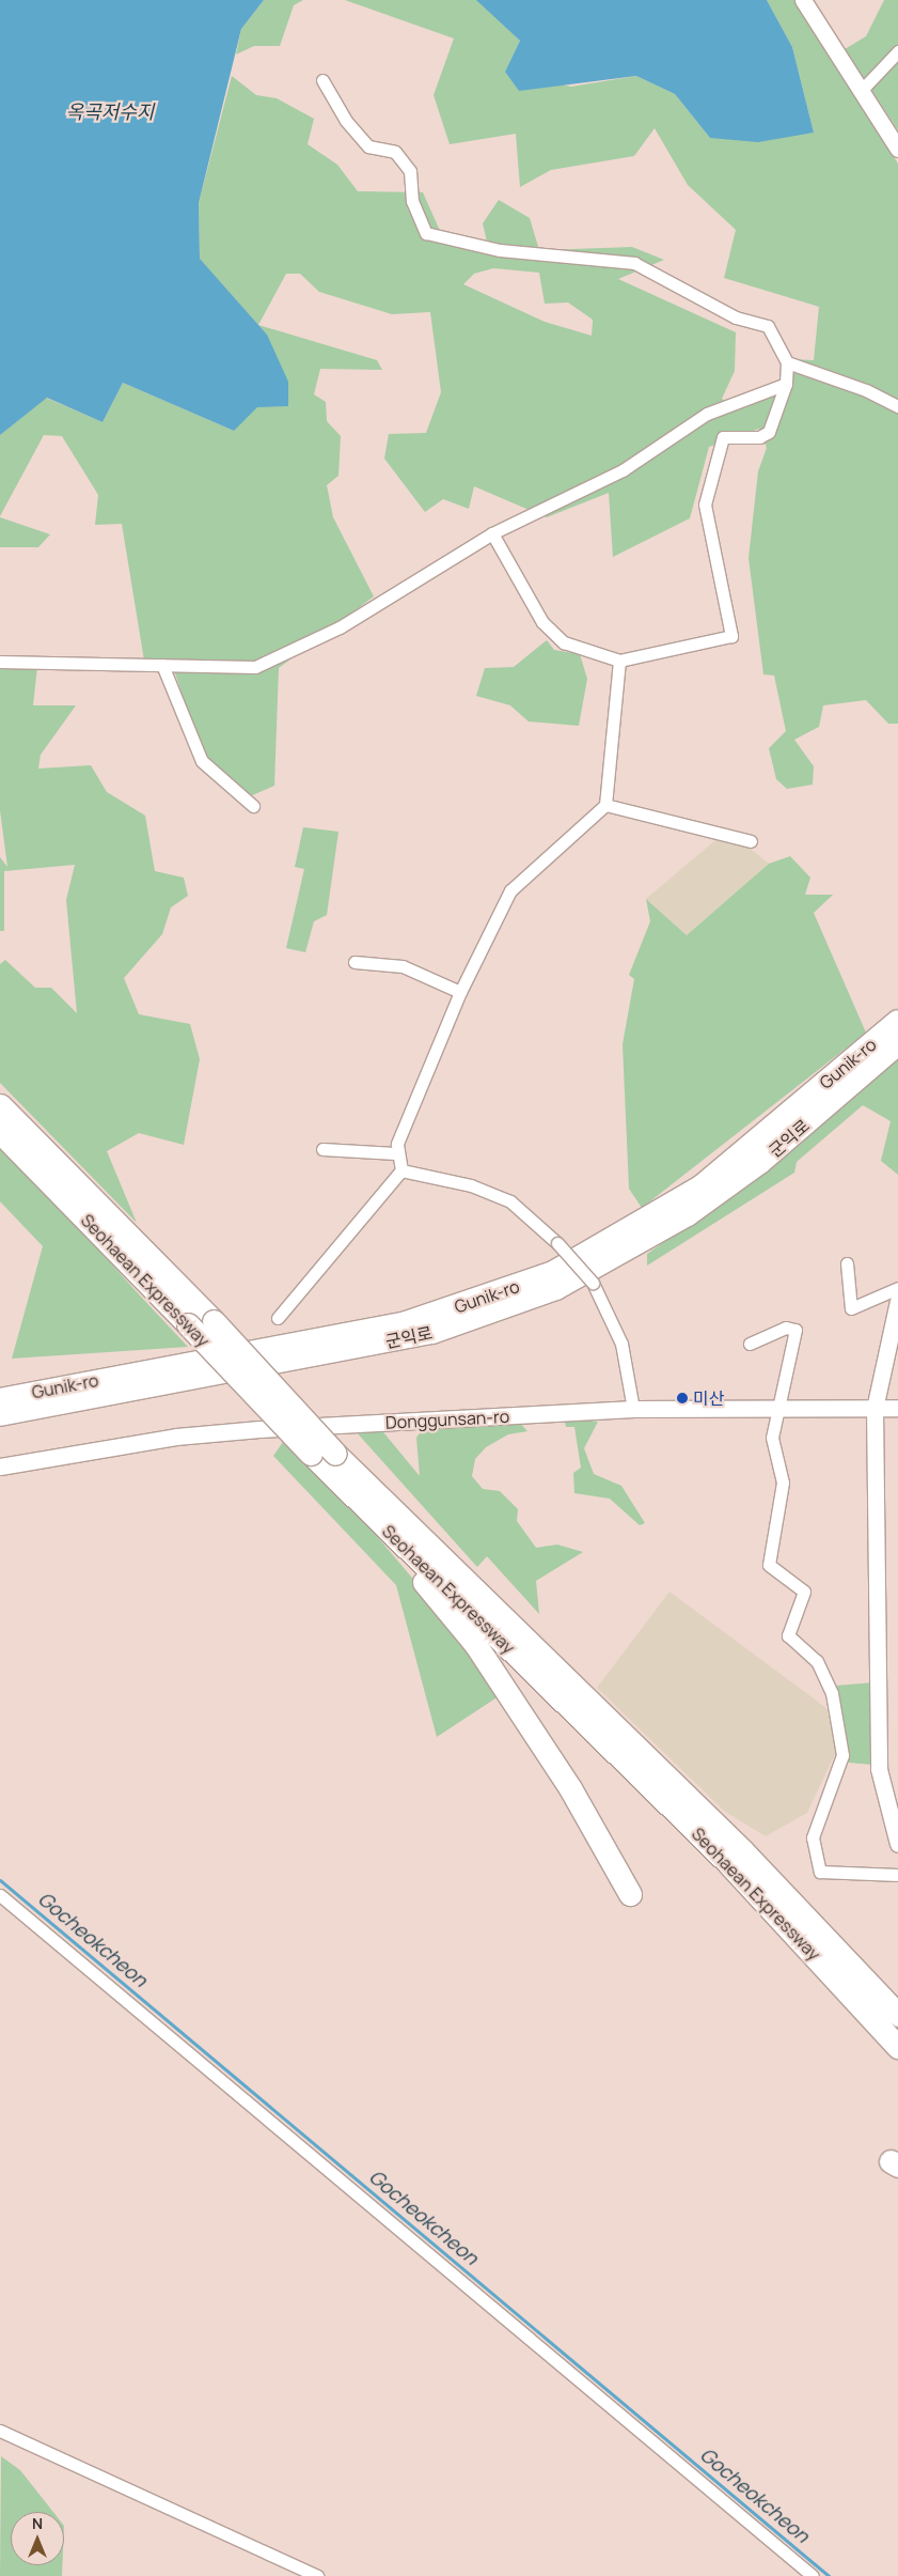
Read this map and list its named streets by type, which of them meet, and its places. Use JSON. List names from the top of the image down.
{
  "streets": {
    "highway": ["Gunik-ro", "군익로", "Seohaean Expressway"],
    "street": ["Donggunsan-ro"]
  },
  "water": ["옥곡저수지", "Gocheokcheon"],
  "places": ["미산"],
  "north": "top"
}
